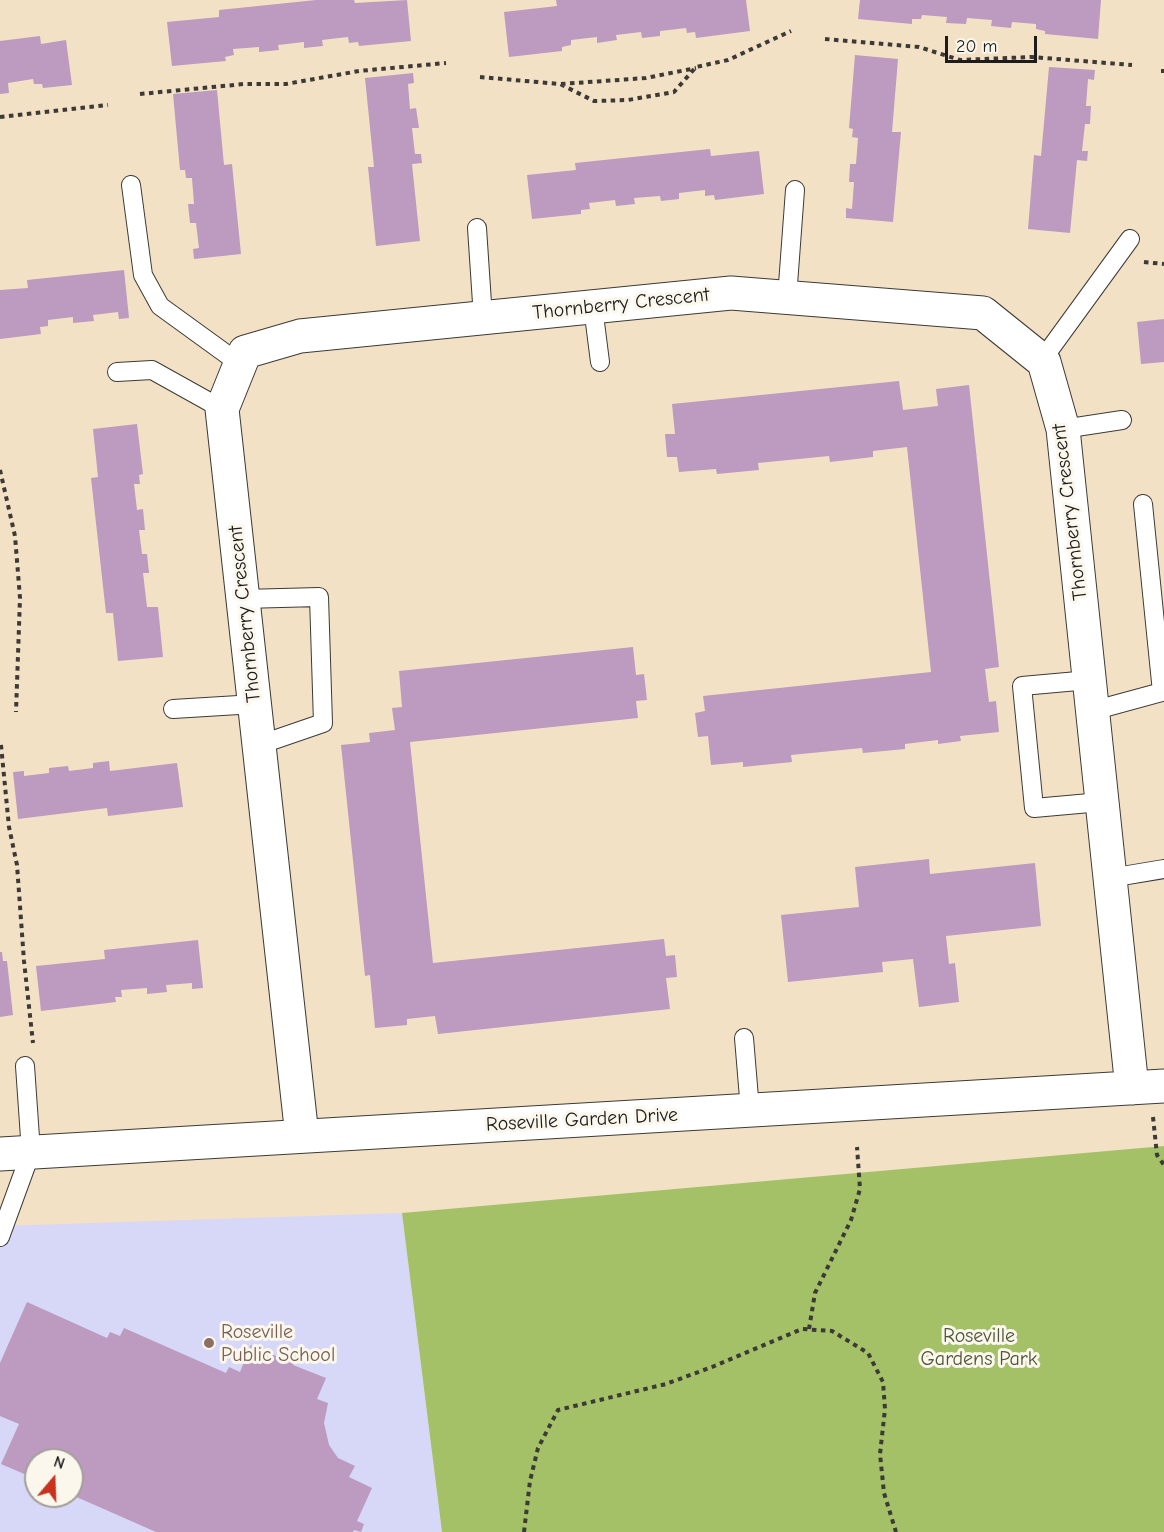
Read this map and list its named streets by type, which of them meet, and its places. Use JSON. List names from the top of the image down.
{
  "streets": {
    "street": ["Thornberry Crescent", "Roseville Garden Drive"]
  },
  "crossings": [
    ["Thornberry Crescent", "Roseville Garden Drive"]
  ],
  "parks": ["Roseville Gardens Park"],
  "places": ["Roseville Public School"],
  "scale_bar": "20 m",
  "north": "top"
}
